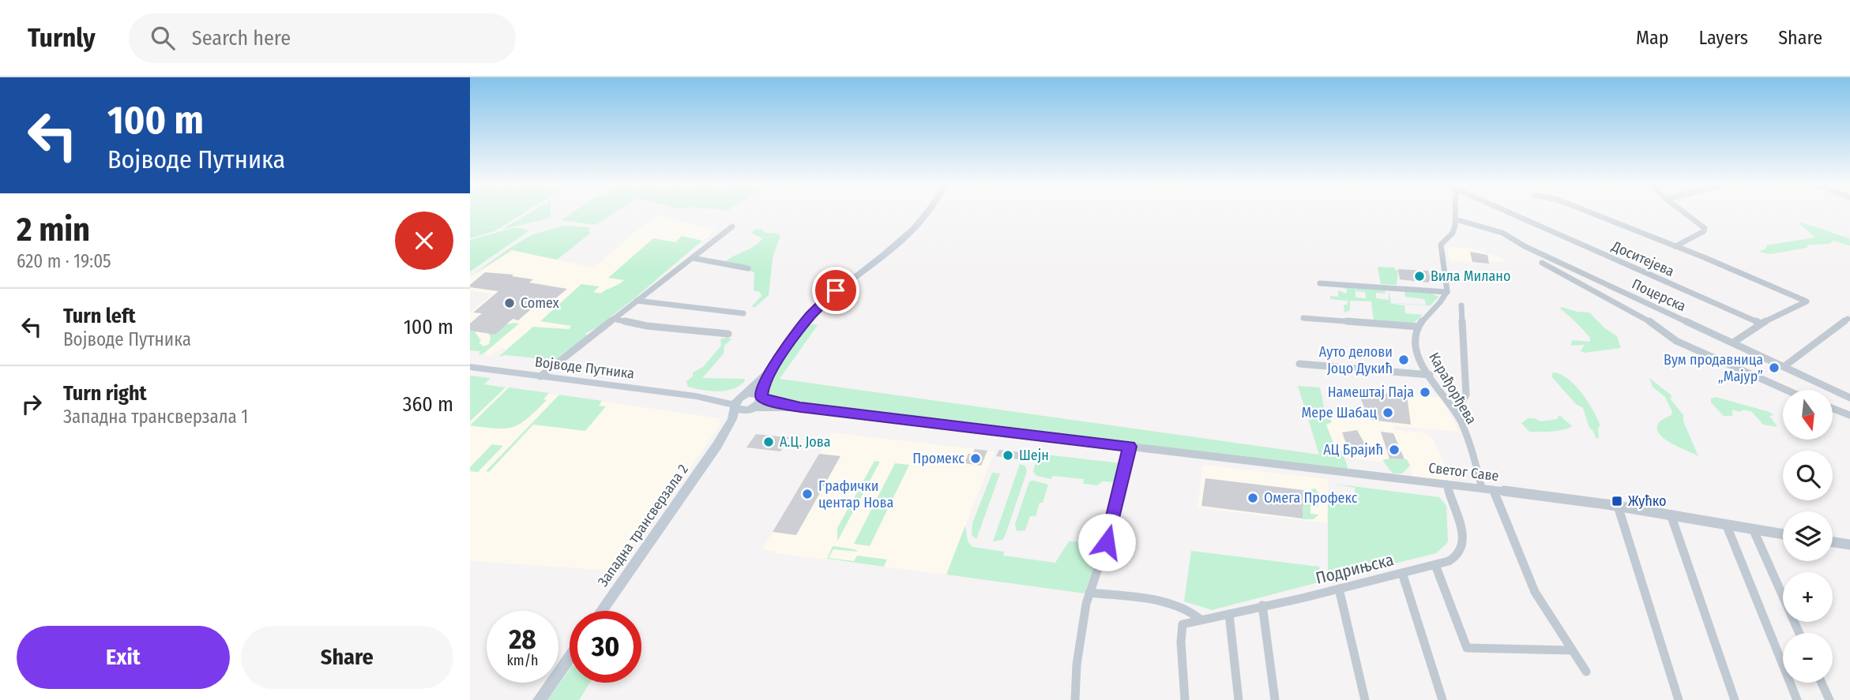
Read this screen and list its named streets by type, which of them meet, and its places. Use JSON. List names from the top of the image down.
{
  "streets": {
    "main road": ["Војводе Путника", "Западна трансверзала 2"],
    "street": [
      "Доситејева",
      "Поцерска",
      "Карађорђева",
      "Светог Саве",
      "Подрињска"
    ]
  },
  "crossings": [
    ["Војводе Путника", "Западна трансверзала 2"],
    ["Карађорђева", "Светог Саве"],
    ["Светог Саве", "Подрињска"]
  ],
  "places": {
    "other": [
      "Вила Милано",
      "Comex",
      "Ауто делови Јоцо Дукић",
      "Вум продавница „Мајур”",
      "Намештај Паја",
      "Мере Шабац",
      "А.Ц. Јова",
      "АЦ Брајић",
      "Шејн",
      "Промекс",
      "Графички центар Нова",
      "Омега Профекс"
    ],
    "transit": ["Жућко"]
  },
  "north": "bottom",
  "page": {
    "header": "Turnly",
    "search": "Search here",
    "nav": ["Map", "Layers", "Share"],
    "turn": ["100 m", "Војводе Путника"],
    "heading": ["2 min", "620 m · 19:05"],
    "list": [
      {
        "name": "Turn left",
        "note": "Војводе Путника",
        "value": "100 m"
      },
      {
        "name": "Turn right",
        "note": "Западна трансверзала 1",
        "value": "360 m"
      }
    ],
    "map_buttons": ["+", "−"],
    "speed": "28 km/h",
    "limit": "30",
    "buttons": ["Exit", "Share"]
  }
}
